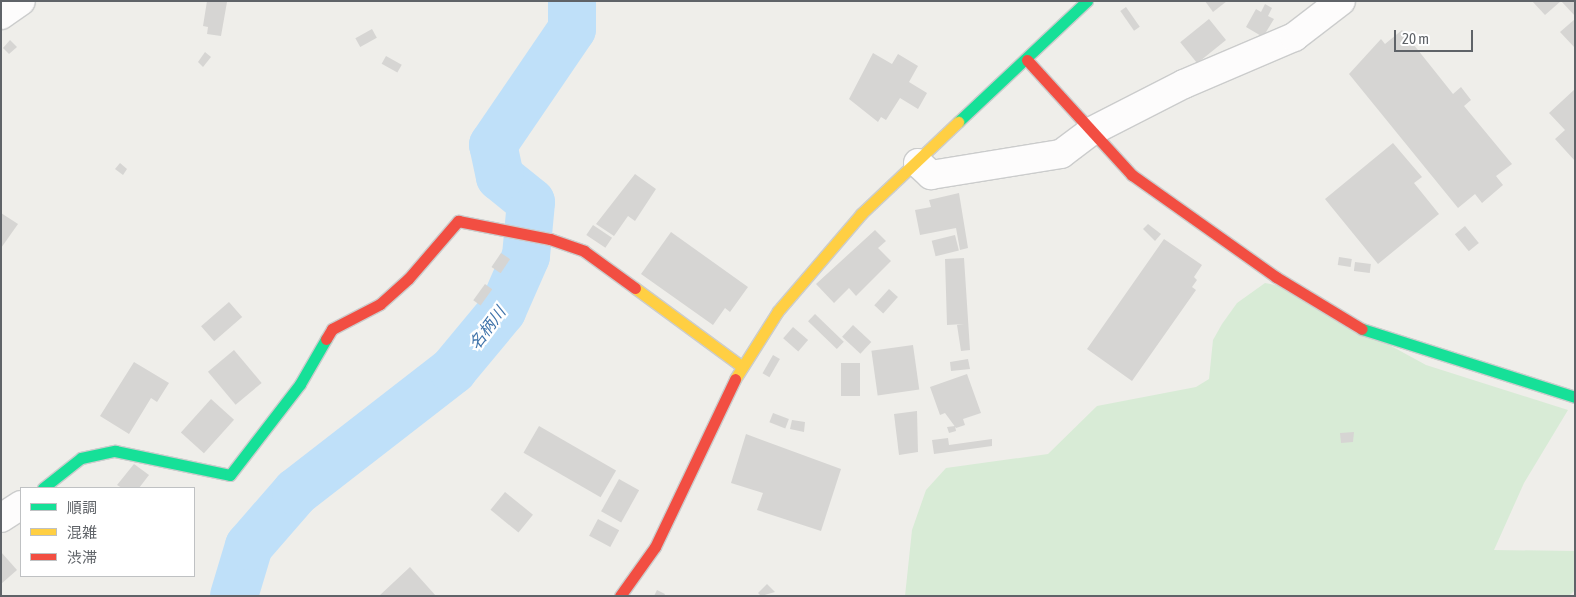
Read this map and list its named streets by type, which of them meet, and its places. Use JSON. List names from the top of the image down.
{
  "water": ["名柄川"],
  "legend": ["順調", "混雑", "渋滞"],
  "scale_bar": "20 m"
}
